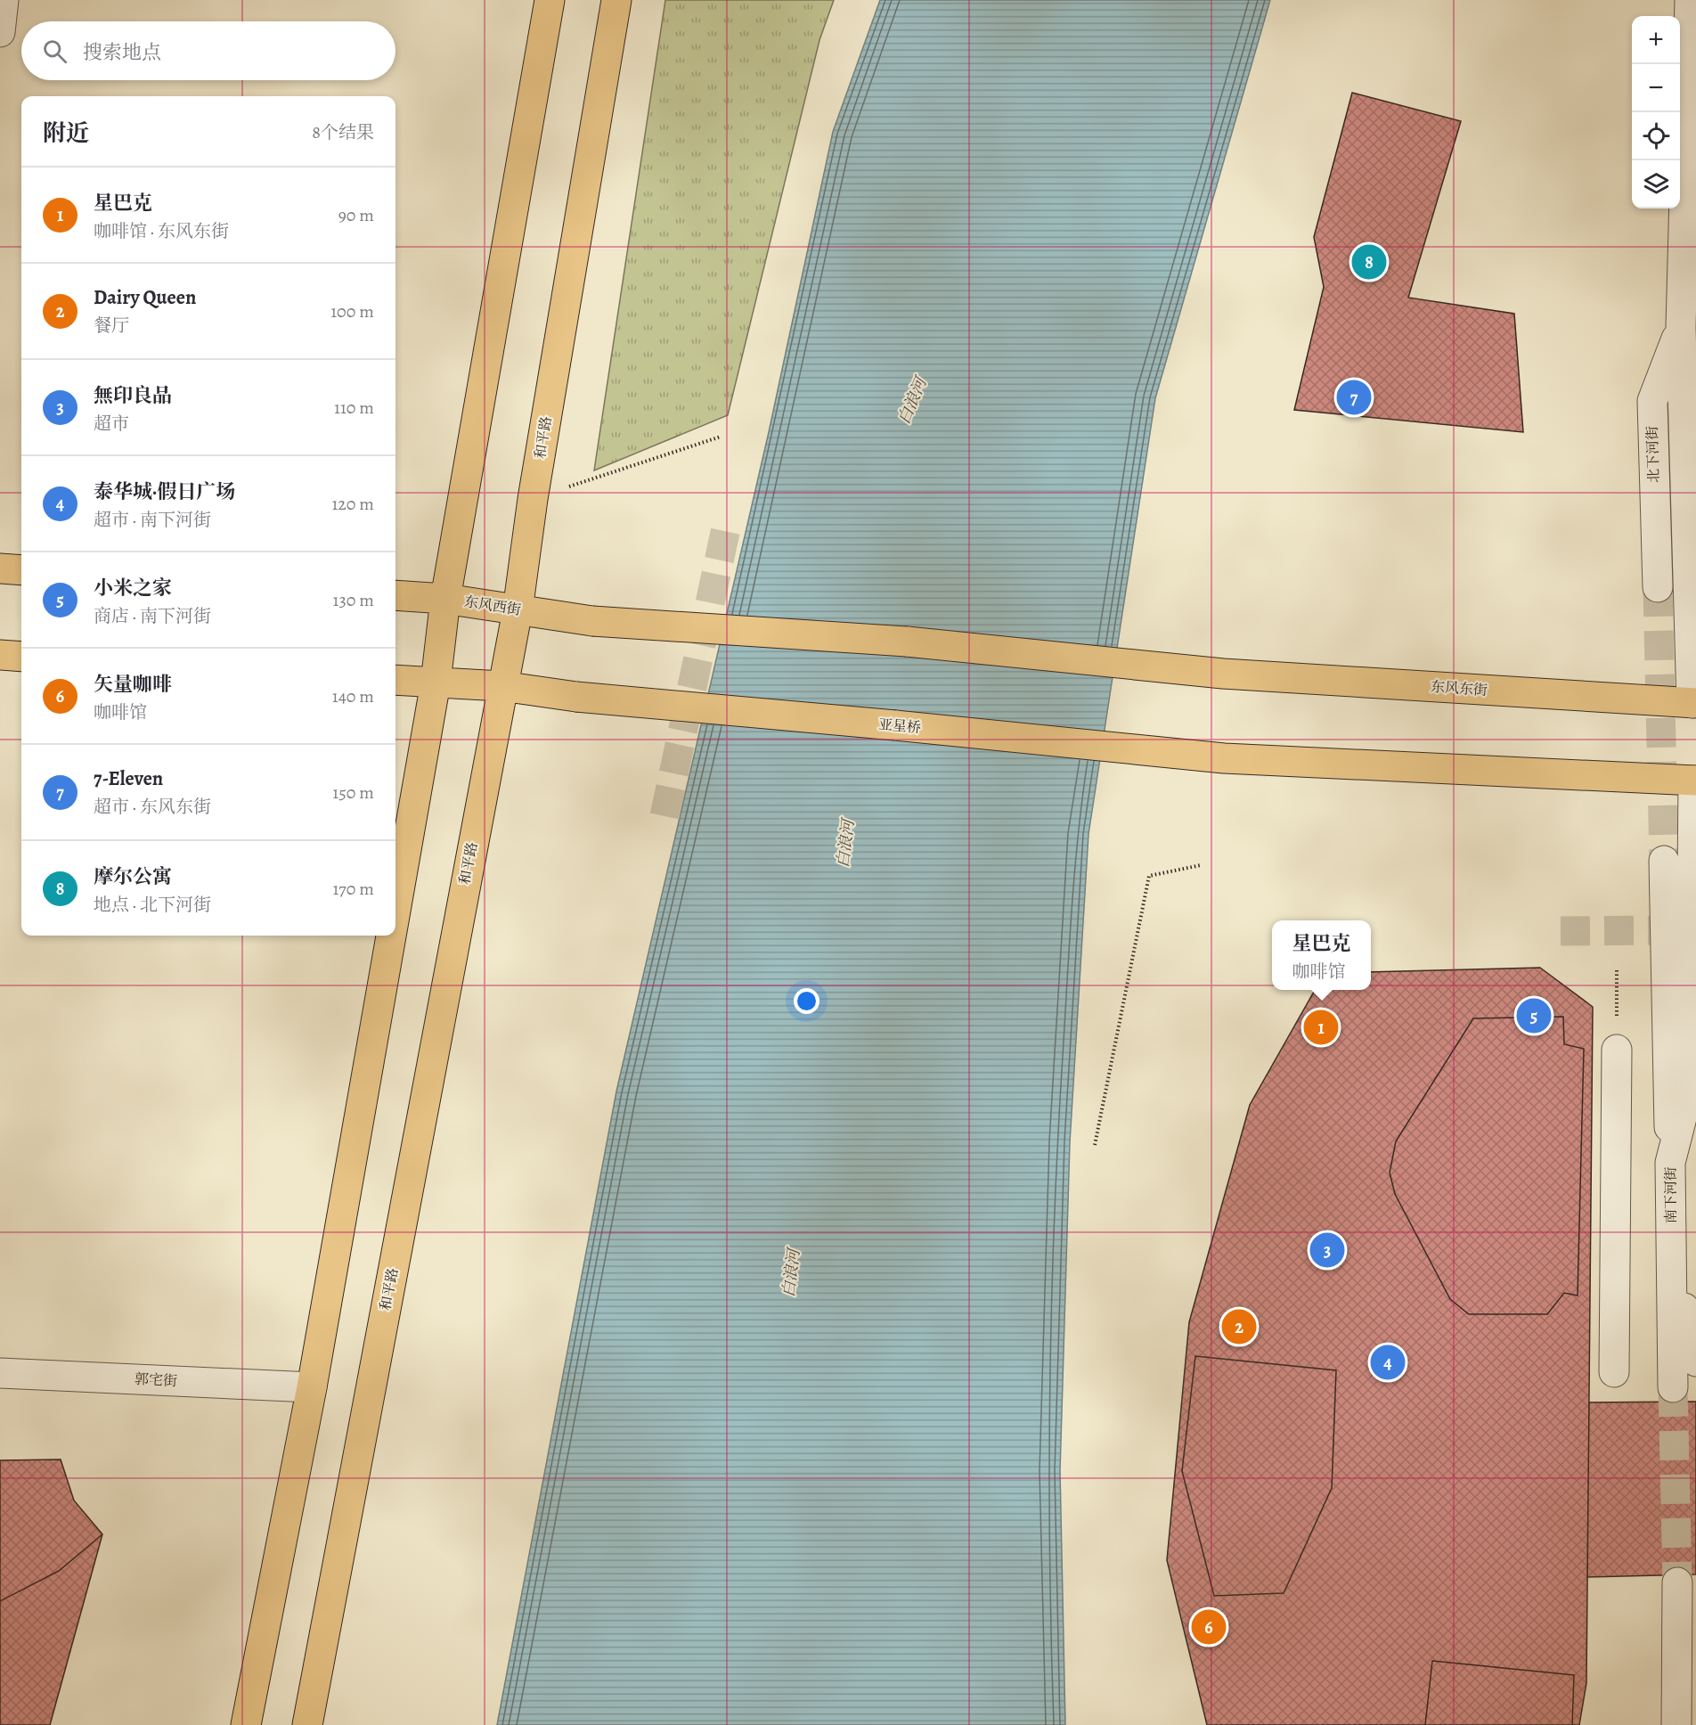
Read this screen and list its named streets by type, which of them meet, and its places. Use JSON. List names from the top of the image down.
{
  "streets": {
    "main road": [
      "和平路",
      "东风西街",
      "东风东街",
      "亚星桥"
    ],
    "street": ["北下河街", "南下河街", "郭宅街"]
  },
  "crossings": [
    ["和平路", "东风西街"],
    ["和平路", "亚星桥"],
    ["北下河街", "东风东街"],
    ["东风西街", "东风东街"],
    ["亚星桥", "南下河街"]
  ],
  "water": ["白浪河"],
  "page": {
    "map_buttons": ["+", "−"],
    "search": "搜索地点",
    "heading": ["附近", "8个结果"],
    "list": [
      {
        "mark": "1",
        "name": "星巴克",
        "note": "咖啡馆 · 东风东街",
        "value": "90 m"
      },
      {
        "mark": "2",
        "name": "Dairy Queen",
        "note": "餐厅",
        "value": "100 m"
      },
      {
        "mark": "3",
        "name": "無印良品",
        "note": "超市",
        "value": "110 m"
      },
      {
        "mark": "4",
        "name": "泰华城·假日广场",
        "note": "超市 · 南下河街",
        "value": "120 m"
      },
      {
        "mark": "5",
        "name": "小米之家",
        "note": "商店 · 南下河街",
        "value": "130 m"
      },
      {
        "mark": "6",
        "name": "矢量咖啡",
        "note": "咖啡馆",
        "value": "140 m"
      },
      {
        "mark": "7",
        "name": "7-Eleven",
        "note": "超市 · 东风东街",
        "value": "150 m"
      },
      {
        "mark": "8",
        "name": "摩尔公寓",
        "note": "地点 · 北下河街",
        "value": "170 m"
      }
    ],
    "pins": [
      "8",
      "7",
      "5",
      "1",
      "3",
      "2",
      "4",
      "6"
    ],
    "popup": ["星巴克", "咖啡馆"]
  }
}
